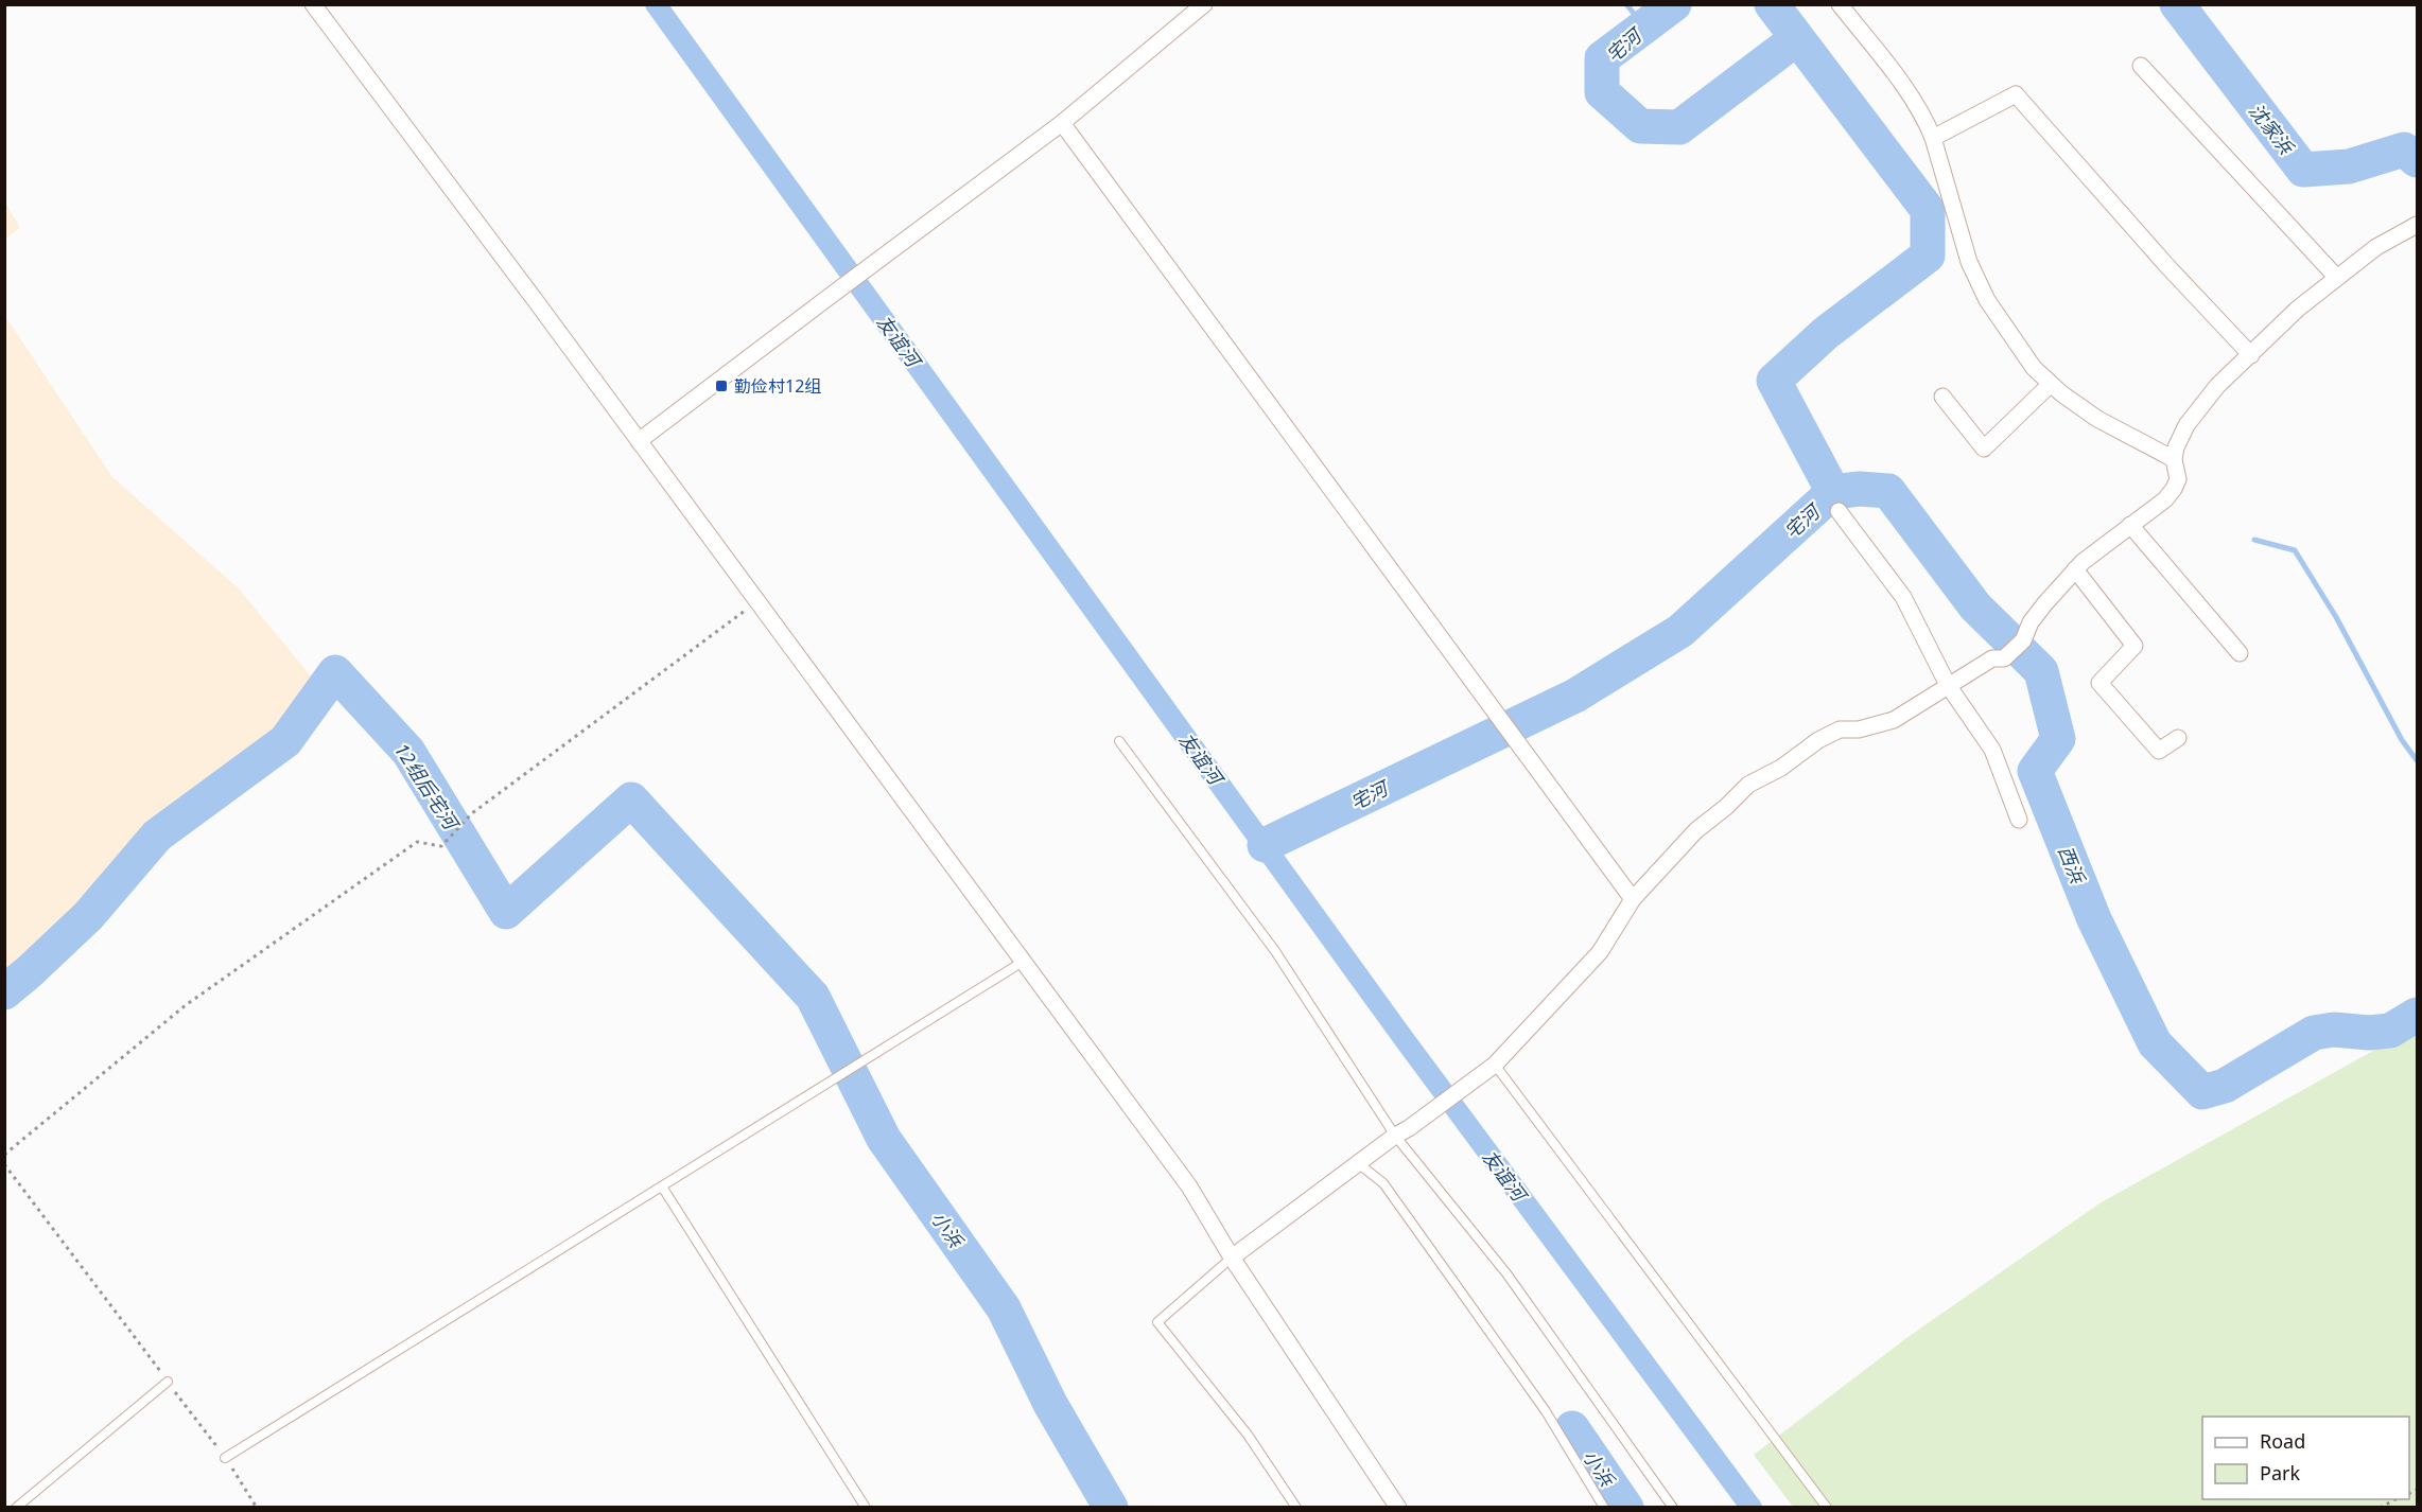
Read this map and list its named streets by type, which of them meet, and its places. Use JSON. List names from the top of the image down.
{
  "water": [
    "宅河",
    "沈家浜",
    "友谊河",
    "12组后宅河",
    "西浜",
    "小浜"
  ],
  "places": {
    "transit": ["勤俭村12组"]
  },
  "legend": ["Road", "Park"]
}
